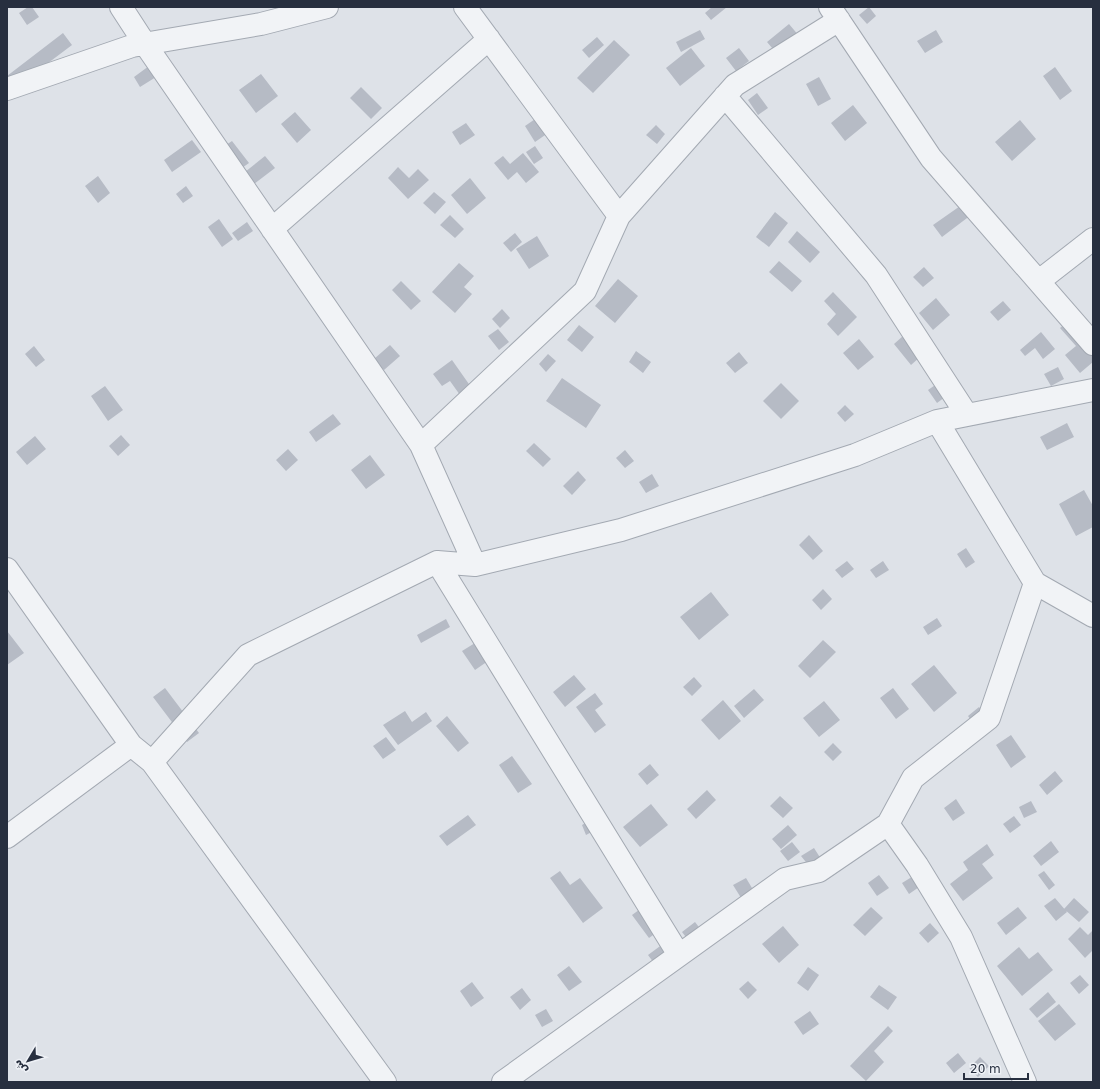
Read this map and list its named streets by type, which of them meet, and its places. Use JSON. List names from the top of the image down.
{
  "scale_bar": "20 m",
  "north": "bottom left"
}
